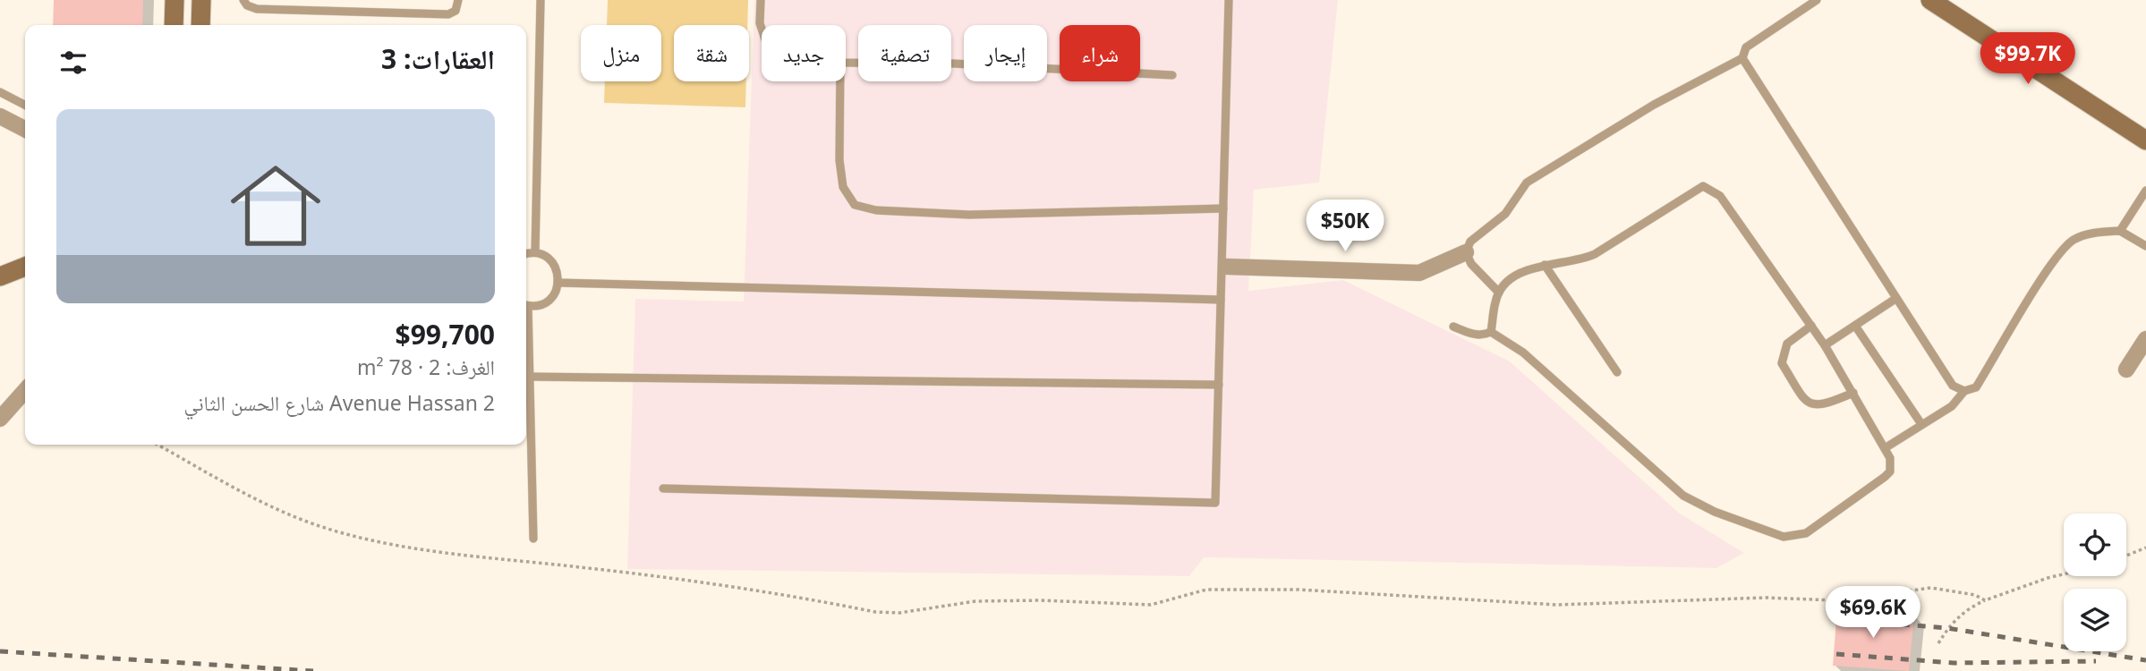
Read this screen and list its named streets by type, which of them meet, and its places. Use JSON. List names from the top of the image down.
{
  "page": {
    "chip": [
      "شراء",
      "إيجار",
      "تصفية",
      "جديد",
      "شقة",
      "منزل"
    ],
    "heading": "العقارات: 3",
    "price": ["$99.7K", "$50K", "$69.6K"],
    "list": [
      {
        "name": "$99,700",
        "note": "الغرف: 2 · 78 m² · Avenue Hassan 2 شارع الحسن الثاني"
      }
    ]
  }
}
